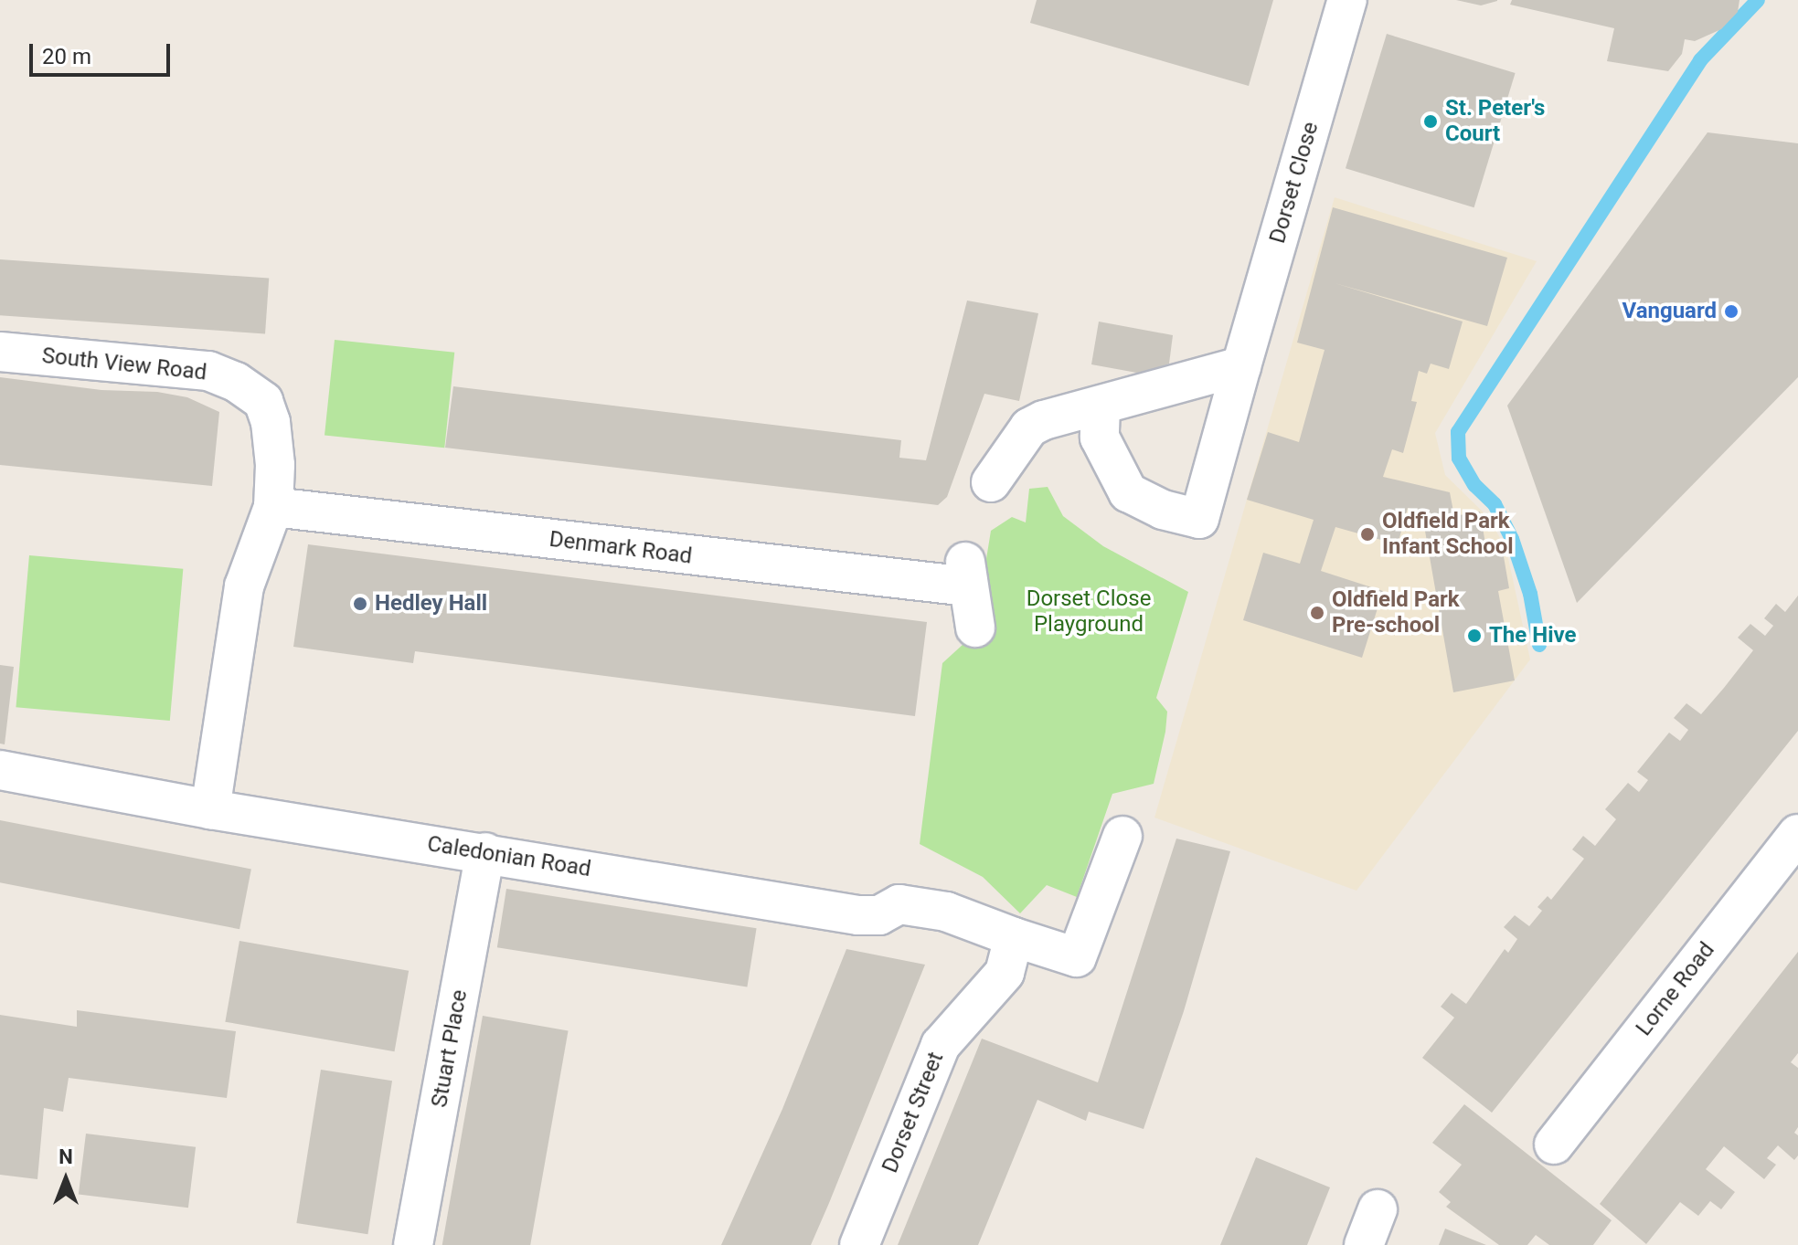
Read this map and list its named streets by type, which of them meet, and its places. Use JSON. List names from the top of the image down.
{
  "streets": {
    "street": [
      "Dorset Close",
      "South View Road",
      "Denmark Road",
      "Caledonian Road",
      "Lorne Road",
      "Stuart Place",
      "Dorset Street"
    ]
  },
  "crossings": [
    ["South View Road", "Denmark Road"],
    ["Caledonian Road", "Stuart Place"],
    ["Caledonian Road", "Dorset Street"]
  ],
  "parks": ["Dorset Close Playground"],
  "places": [
    "St. Peter's Court",
    "Vanguard",
    "Oldfield Park Infant School",
    "Hedley Hall",
    "Oldfield Park Pre-school",
    "The Hive"
  ],
  "scale_bar": "20 m",
  "north": "top"
}
